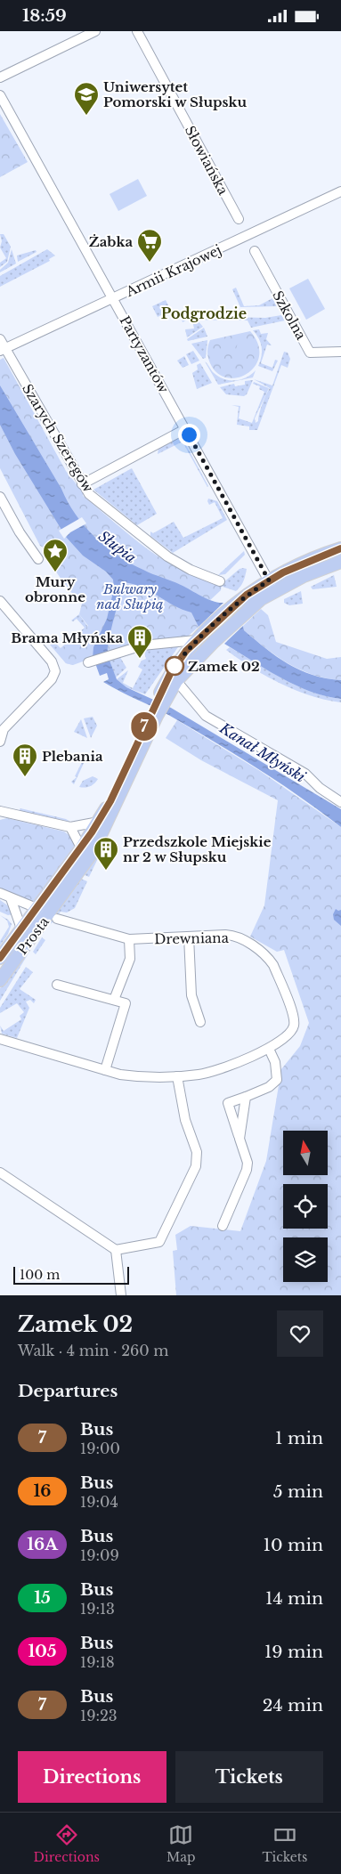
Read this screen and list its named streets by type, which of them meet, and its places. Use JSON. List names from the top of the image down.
{
  "streets": {
    "main road": ["Prosta"],
    "street": [
      "Słowiańska",
      "Armii Krajowej",
      "Szkolna",
      "Partyzantów",
      "Szarych Szeregów",
      "Drewniana"
    ]
  },
  "crossings": [
    ["Armii Krajowej", "Partyzantów"],
    ["Armii Krajowej", "Szarych Szeregów"],
    ["Prosta", "Drewniana"]
  ],
  "districts": ["Podgrodzie"],
  "water": ["Słupia", "Kanał Młyński"],
  "parks": ["Bulwary nad Słupią"],
  "places": {
    "school or university": ["Uniwersytet Pomorski w Słupsku"],
    "supermarket": ["Żabka"],
    "place": ["Mury obronne"],
    "building": ["Brama Młyńska", "Plebania", "Przedszkole Miejskie nr 2 w Słupsku"],
    "other": ["Zamek 02"]
  },
  "lines": ["bus line 7"],
  "scale_bar": "100 m",
  "north": "top",
  "page": {
    "status": "18:59",
    "on_map": "7",
    "scale": "100 m",
    "heading": [
      ["Zamek 02", "Walk · 4 min · 260 m"],
      "Departures"
    ],
    "list": [
      {
        "mark": "7",
        "name": "Bus",
        "note": "19:00",
        "value": "1 min"
      },
      {
        "mark": "16",
        "name": "Bus",
        "note": "19:04",
        "value": "5 min"
      },
      {
        "mark": "16A",
        "name": "Bus",
        "note": "19:09",
        "value": "10 min"
      },
      {
        "mark": "15",
        "name": "Bus",
        "note": "19:13",
        "value": "14 min"
      },
      {
        "mark": "105",
        "name": "Bus",
        "note": "19:18",
        "value": "19 min"
      },
      {
        "mark": "7",
        "name": "Bus",
        "note": "19:23",
        "value": "24 min"
      }
    ],
    "buttons": ["Directions", "Tickets"],
    "tabs": ["Directions", "Map", "Tickets"]
  }
}
